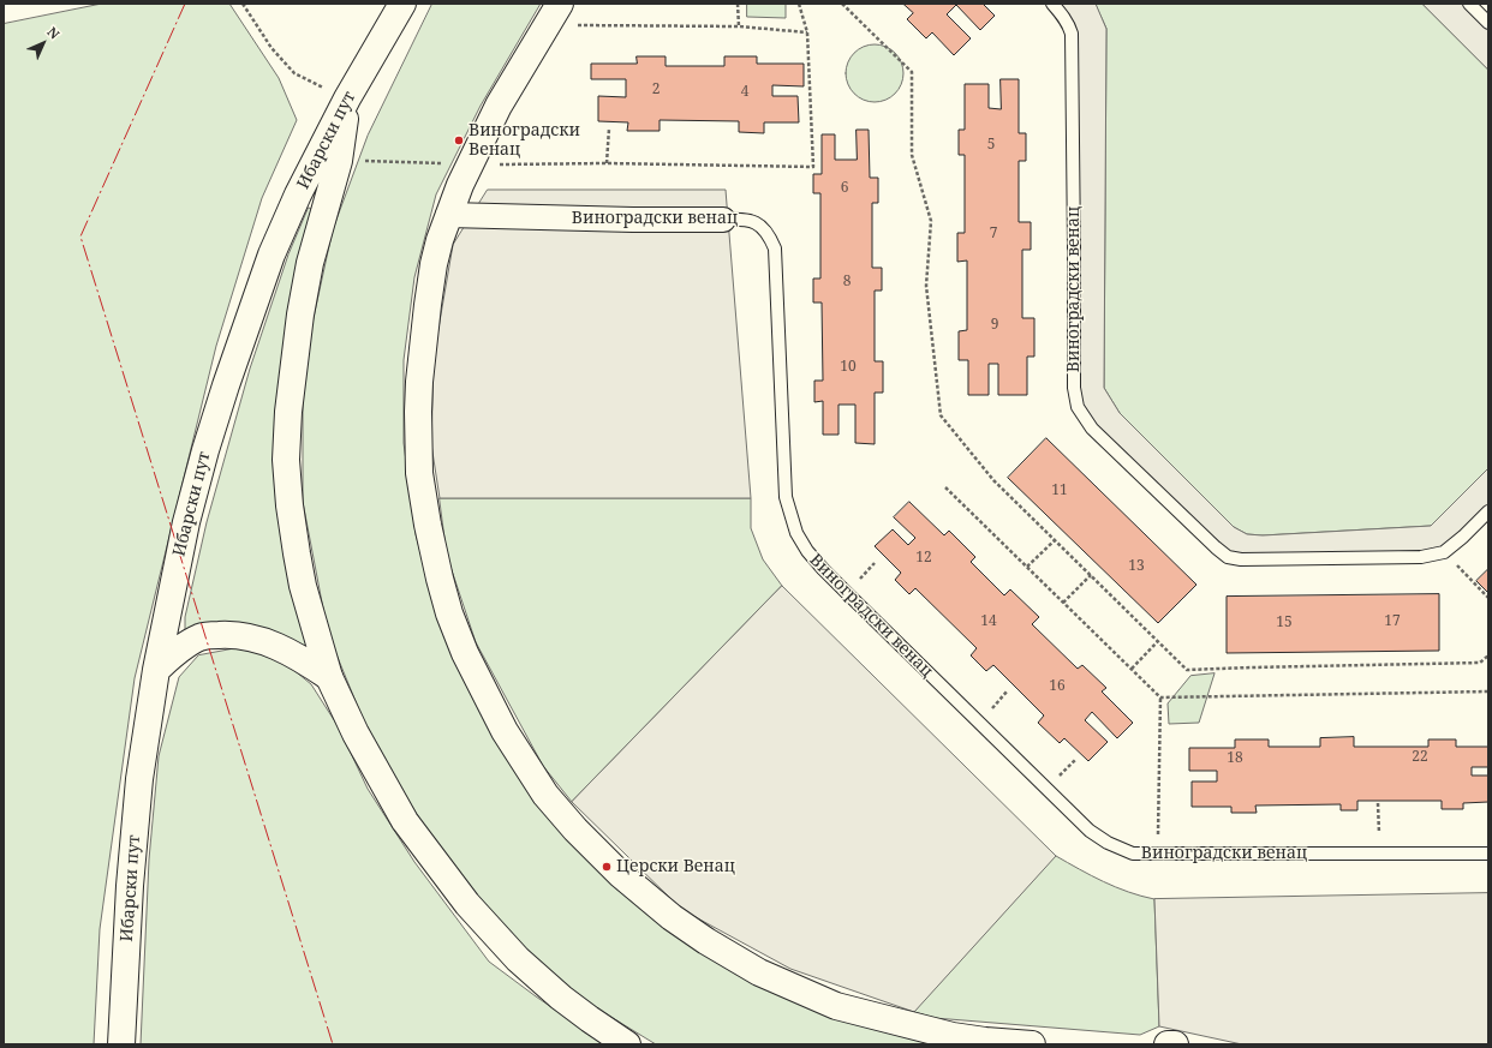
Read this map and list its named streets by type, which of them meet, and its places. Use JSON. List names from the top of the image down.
{
  "streets": {
    "main road": ["Ибарски пут"],
    "street": ["Виноградски венац"]
  },
  "places": ["Виноградски Венац", "Церски Венац"],
  "house_numbers": [
    "2",
    "4",
    "5",
    "6",
    "7",
    "8",
    "9",
    "10",
    "11",
    "12",
    "13",
    "14",
    "17",
    "15",
    "16",
    "22",
    "18"
  ],
  "north": "top right"
}
